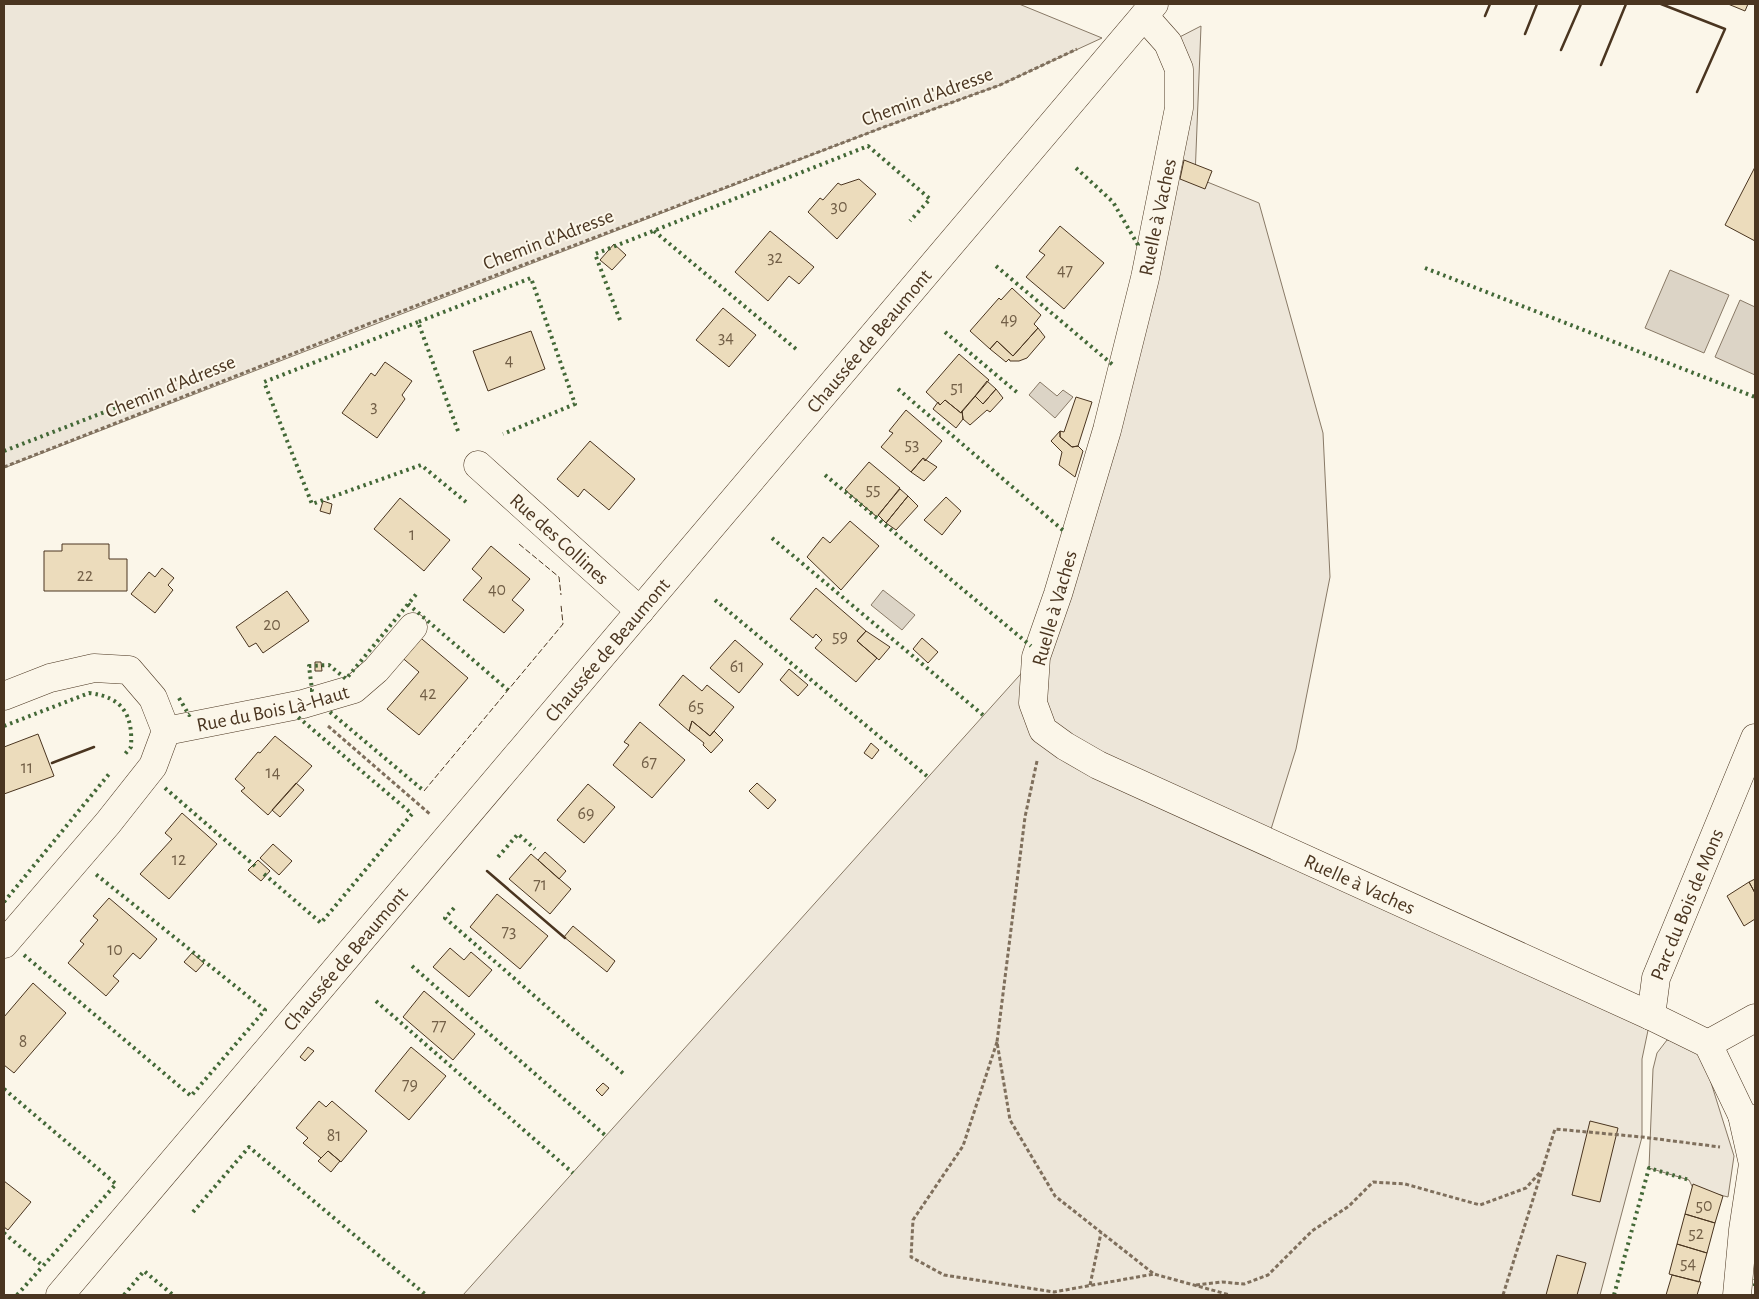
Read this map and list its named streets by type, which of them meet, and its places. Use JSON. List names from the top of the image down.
{
  "streets": {
    "street": [
      "Ruelle à Vaches",
      "Chaussée de Beaumont",
      "Rue des Collines",
      "Rue du Bois Là-Haut",
      "Parc du Bois de Mons"
    ],
    "path": ["Chemin d'Adresse"]
  },
  "crossings": [
    ["Ruelle à Vaches", "Chaussée de Beaumont"],
    ["Ruelle à Vaches", "Parc du Bois de Mons"],
    ["Chaussée de Beaumont", "Rue des Collines"]
  ],
  "house_numbers": [
    "30",
    "32",
    "47",
    "49",
    "34",
    "4",
    "51",
    "3",
    "53",
    "55",
    "1",
    "22",
    "40",
    "20",
    "59",
    "61",
    "42",
    "65",
    "67",
    "11",
    "14",
    "69",
    "12",
    "71",
    "73",
    "10",
    "77",
    "8",
    "79",
    "81",
    "50",
    "52",
    "54"
  ]
}
